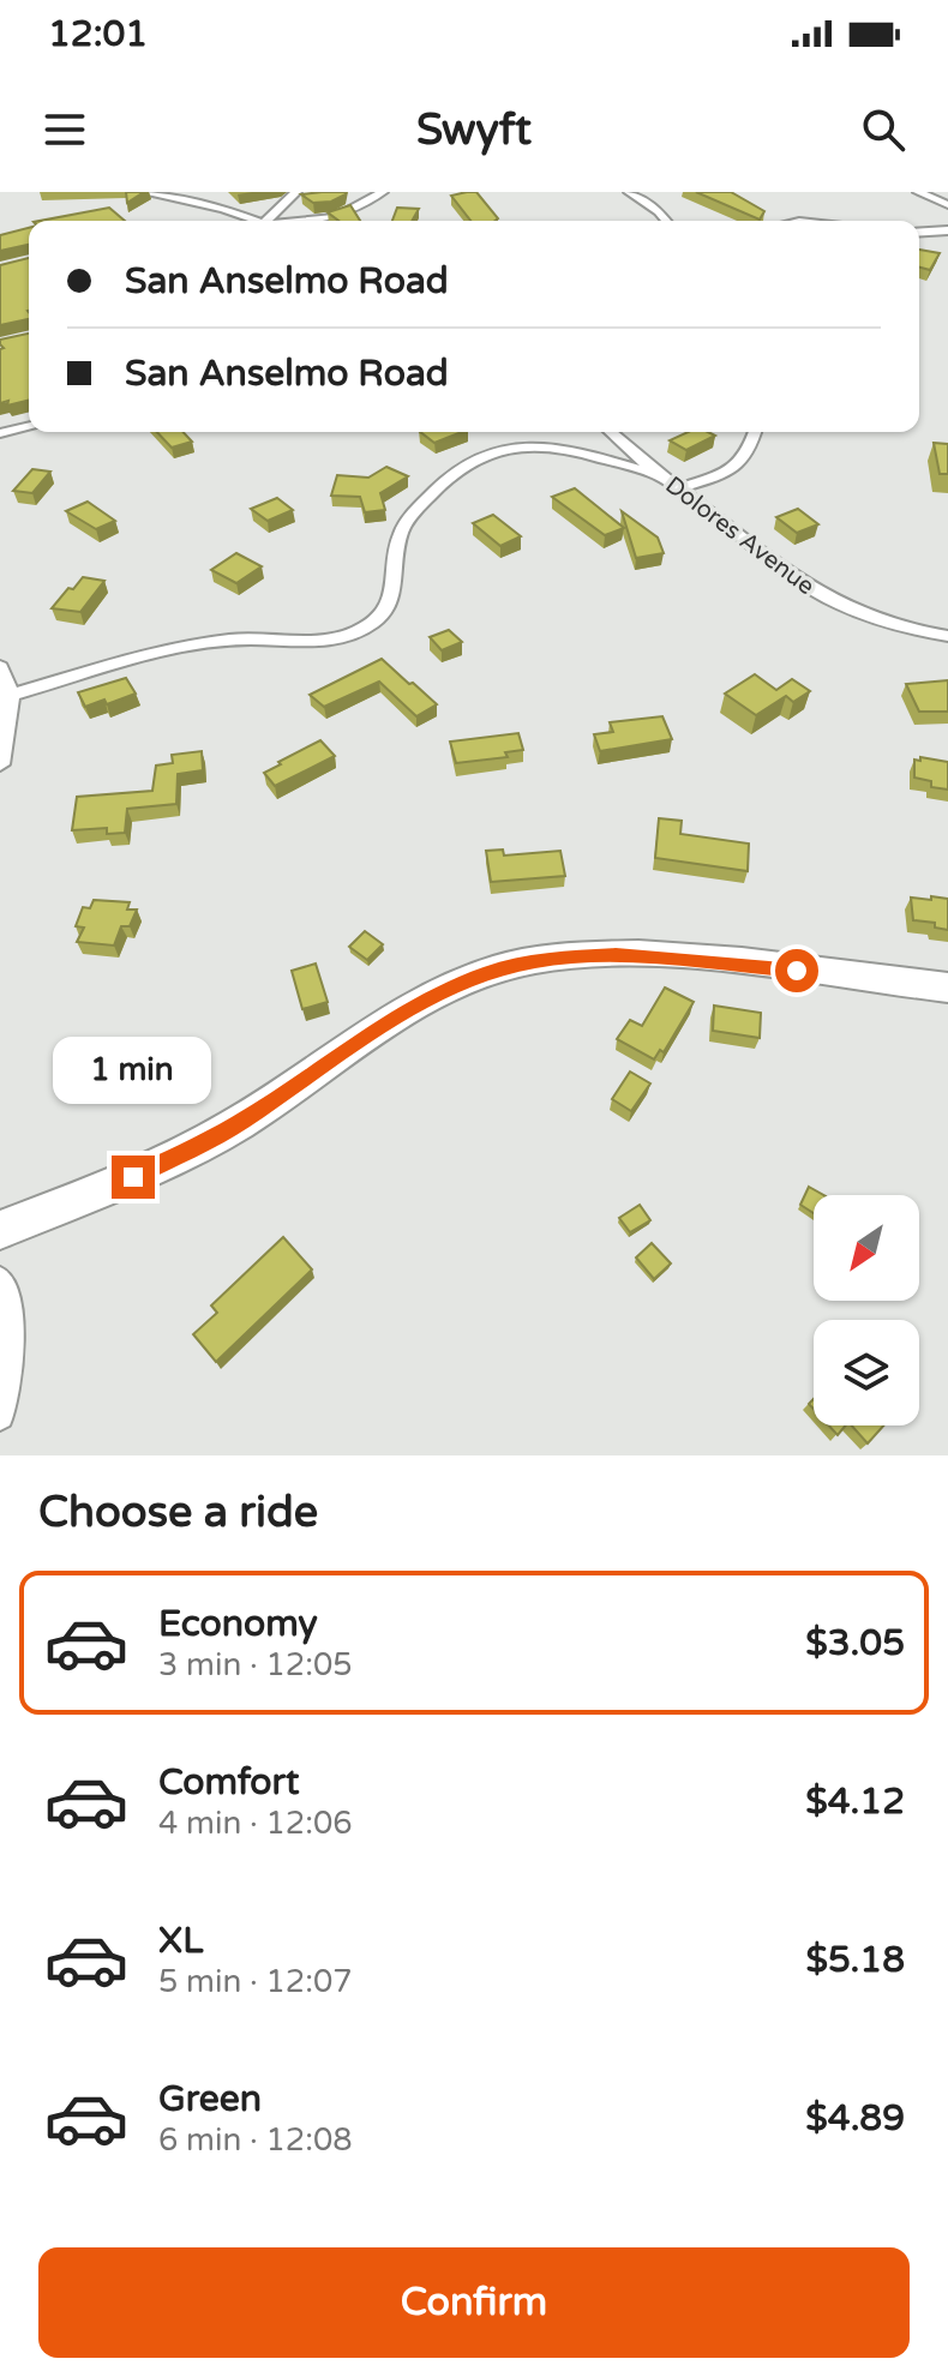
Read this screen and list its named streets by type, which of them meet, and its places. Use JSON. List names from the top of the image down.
{
  "streets": {
    "street": ["Dolores Avenue"]
  },
  "north": "bottom left",
  "page": {
    "status": "12:01",
    "header": "Swyft",
    "banner": ["San Anselmo Road", "San Anselmo Road"],
    "bubble": "1 min",
    "heading": "Choose a ride",
    "list": [
      {
        "name": "Economy",
        "note": "3 min · 12:05",
        "value": "$3.05"
      },
      {
        "name": "Comfort",
        "note": "4 min · 12:06",
        "value": "$4.12"
      },
      {
        "name": "XL",
        "note": "5 min · 12:07",
        "value": "$5.18"
      },
      {
        "name": "Green",
        "note": "6 min · 12:08",
        "value": "$4.89"
      }
    ],
    "buttons": "Confirm"
  }
}
